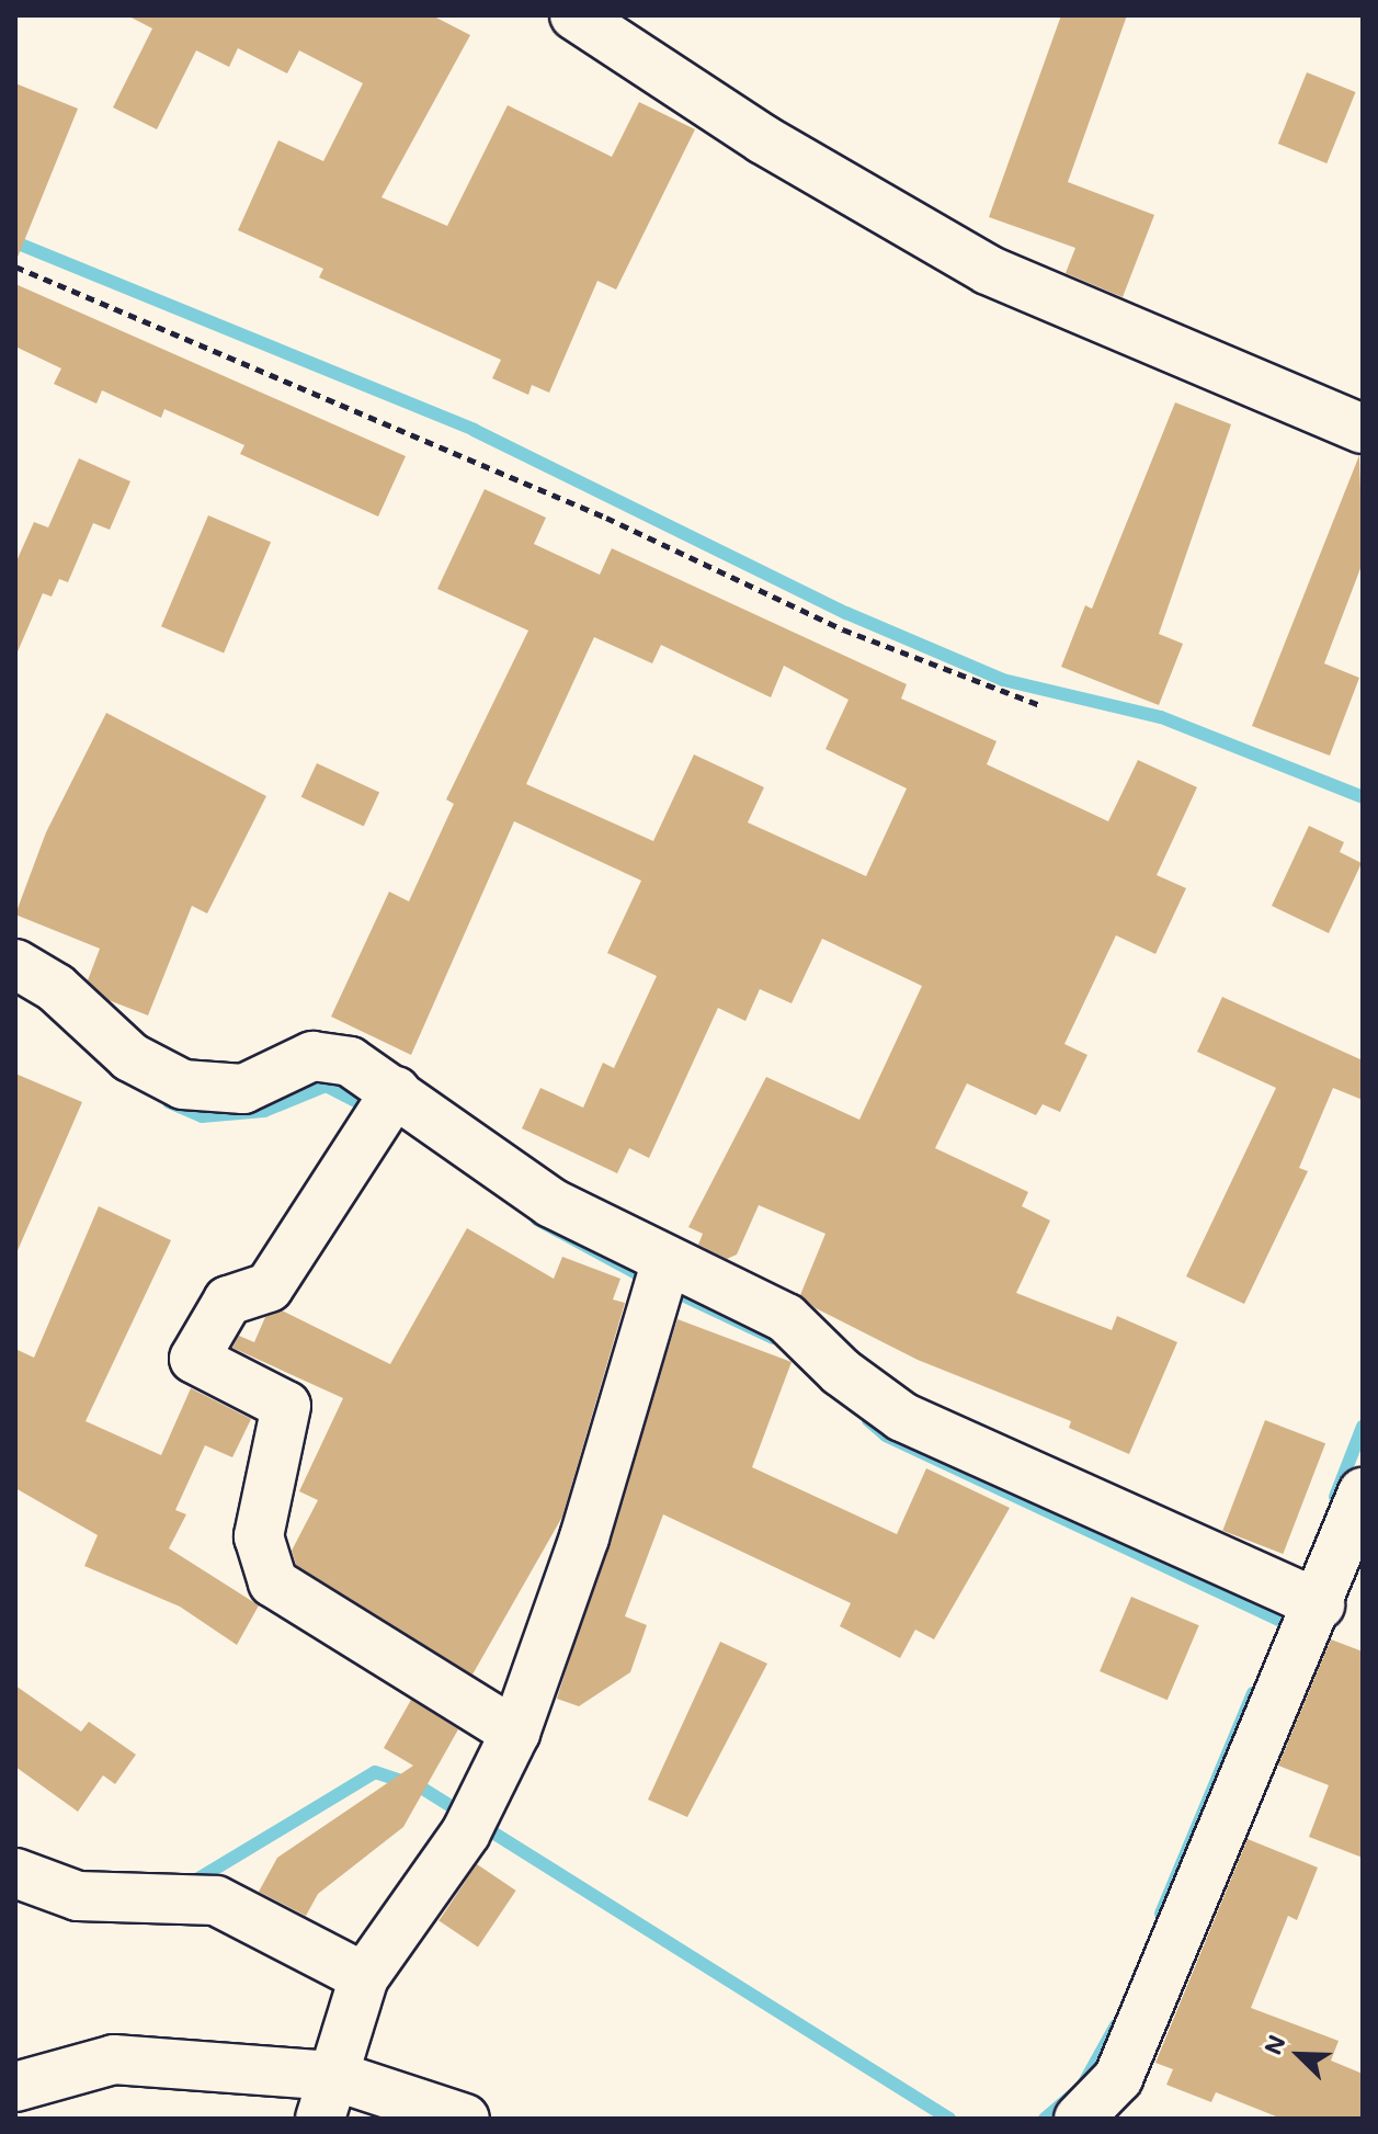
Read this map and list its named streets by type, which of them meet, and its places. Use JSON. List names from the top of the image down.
{
  "north": "top left"
}
